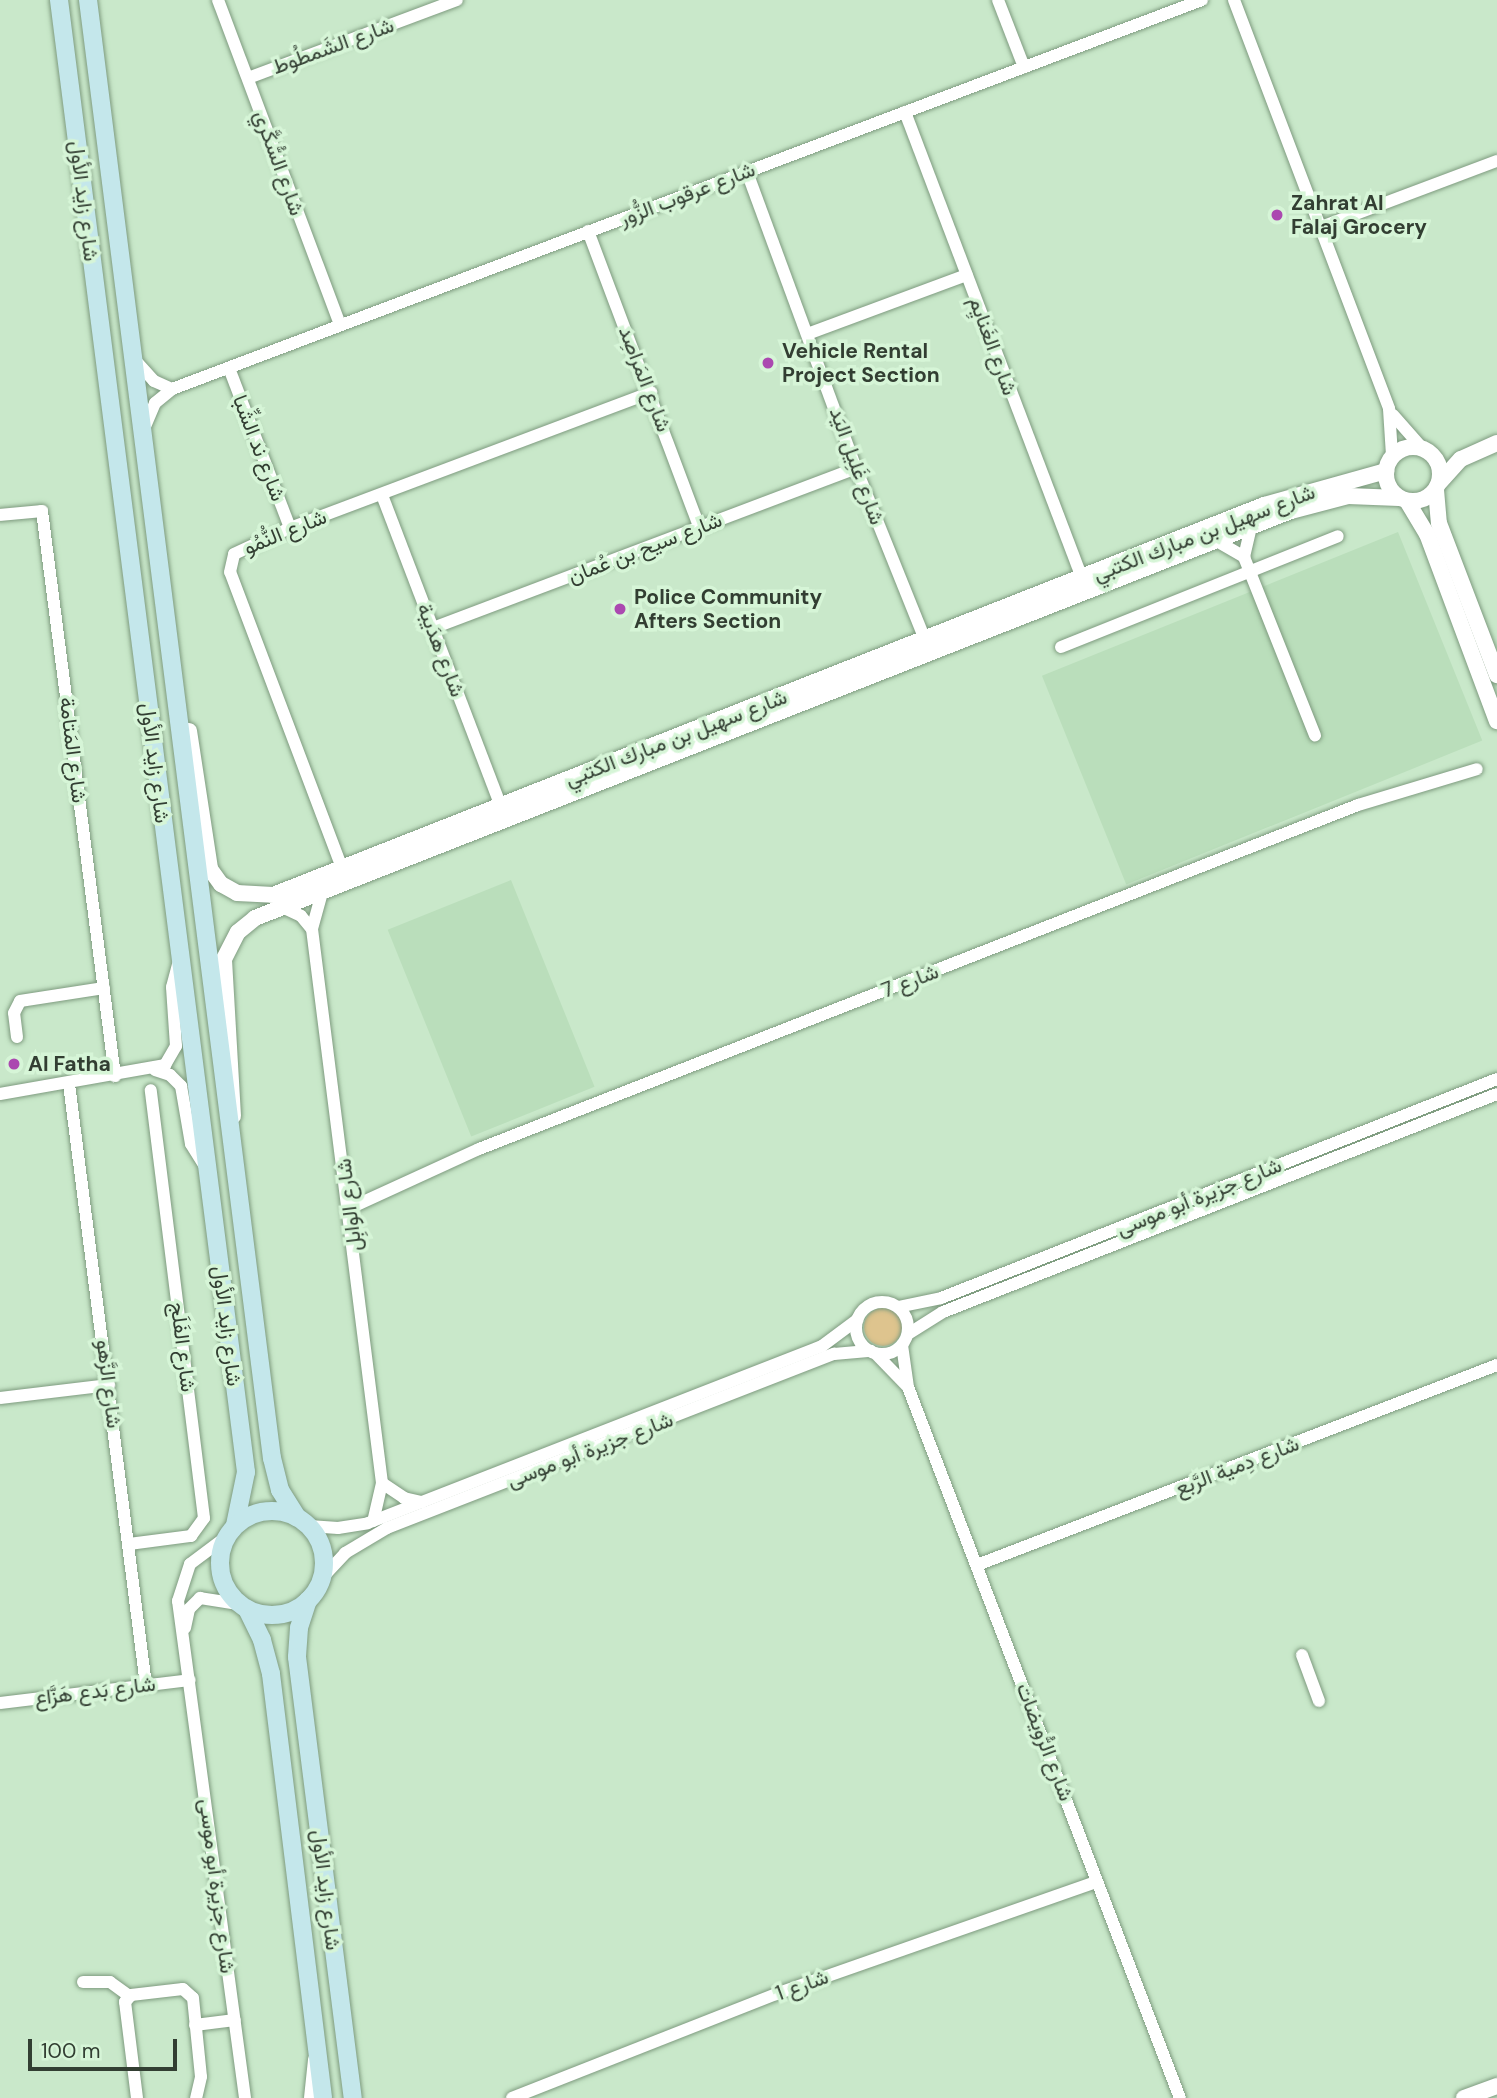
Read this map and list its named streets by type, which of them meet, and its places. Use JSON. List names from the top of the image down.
{
  "streets": {
    "main road": ["شارع زايد الأول"],
    "street": [
      "شارع الشَمطُوط",
      "شارع السُّكَّري",
      "شارع عرقوب الزُّور",
      "شارع الغَنايِم",
      "شارع المَراصِد",
      "شارع ند الشِّبا",
      "شارع غَلِيل اليَد",
      "شارع النُّمُو",
      "شارع سهيل بن مبارك الكتبي",
      "شارع سيح بن عُمان",
      "شارع هدَيبة",
      "شارع المَتامة",
      "شارع 7",
      "شارع جزيرة أبو موسى",
      "شارع الوابِل",
      "شارع الفَلَج",
      "شارع الزَّهو",
      "شارع دِمية الرَّبع",
      "شارع بَدع هَزَّاع",
      "شارع الرُّويضات",
      "شارع 1"
    ]
  },
  "crossings": [
    ["شارع الشَمطُوط", "شارع السُّكَّري"],
    ["شارع السُّكَّري", "شارع عرقوب الزُّور"],
    ["شارع عرقوب الزُّور", "شارع زايد الأول"],
    ["شارع عرقوب الزُّور", "شارع الغَنايِم"],
    ["شارع عرقوب الزُّور", "شارع المَراصِد"],
    ["شارع عرقوب الزُّور", "شارع ند الشِّبا"],
    ["شارع عرقوب الزُّور", "شارع غَلِيل اليَد"],
    ["شارع زايد الأول", "شارع سهيل بن مبارك الكتبي"],
    ["شارع زايد الأول", "شارع جزيرة أبو موسى"],
    ["شارع الغَنايِم", "شارع سهيل بن مبارك الكتبي"],
    ["شارع المَراصِد", "شارع النُّمُو"],
    ["شارع المَراصِد", "شارع سيح بن عُمان"],
    ["شارع ند الشِّبا", "شارع النُّمُو"],
    ["شارع غَلِيل اليَد", "شارع سهيل بن مبارك الكتبي"],
    ["شارع غَلِيل اليَد", "شارع سيح بن عُمان"],
    ["شارع النُّمُو", "شارع سهيل بن مبارك الكتبي"],
    ["شارع النُّمُو", "شارع هدَيبة"],
    ["شارع سهيل بن مبارك الكتبي", "شارع هدَيبة"],
    ["شارع سهيل بن مبارك الكتبي", "شارع الوابِل"],
    ["شارع سيح بن عُمان", "شارع هدَيبة"],
    ["شارع 7", "شارع الوابِل"],
    ["شارع جزيرة أبو موسى", "شارع الوابِل"],
    ["شارع جزيرة أبو موسى", "شارع بَدع هَزَّاع"],
    ["شارع جزيرة أبو موسى", "شارع الرُّويضات"],
    ["شارع الفَلَج", "شارع الزَّهو"],
    ["شارع الزَّهو", "شارع بَدع هَزَّاع"],
    ["شارع دِمية الرَّبع", "شارع الرُّويضات"],
    ["شارع الرُّويضات", "شارع 1"]
  ],
  "places": [
    "Zahrat Al Falaj Grocery",
    "Vehicle Rental Project Section",
    "Police Community Afters Section",
    "Al Fatha"
  ],
  "scale_bar": "100 m"
}
